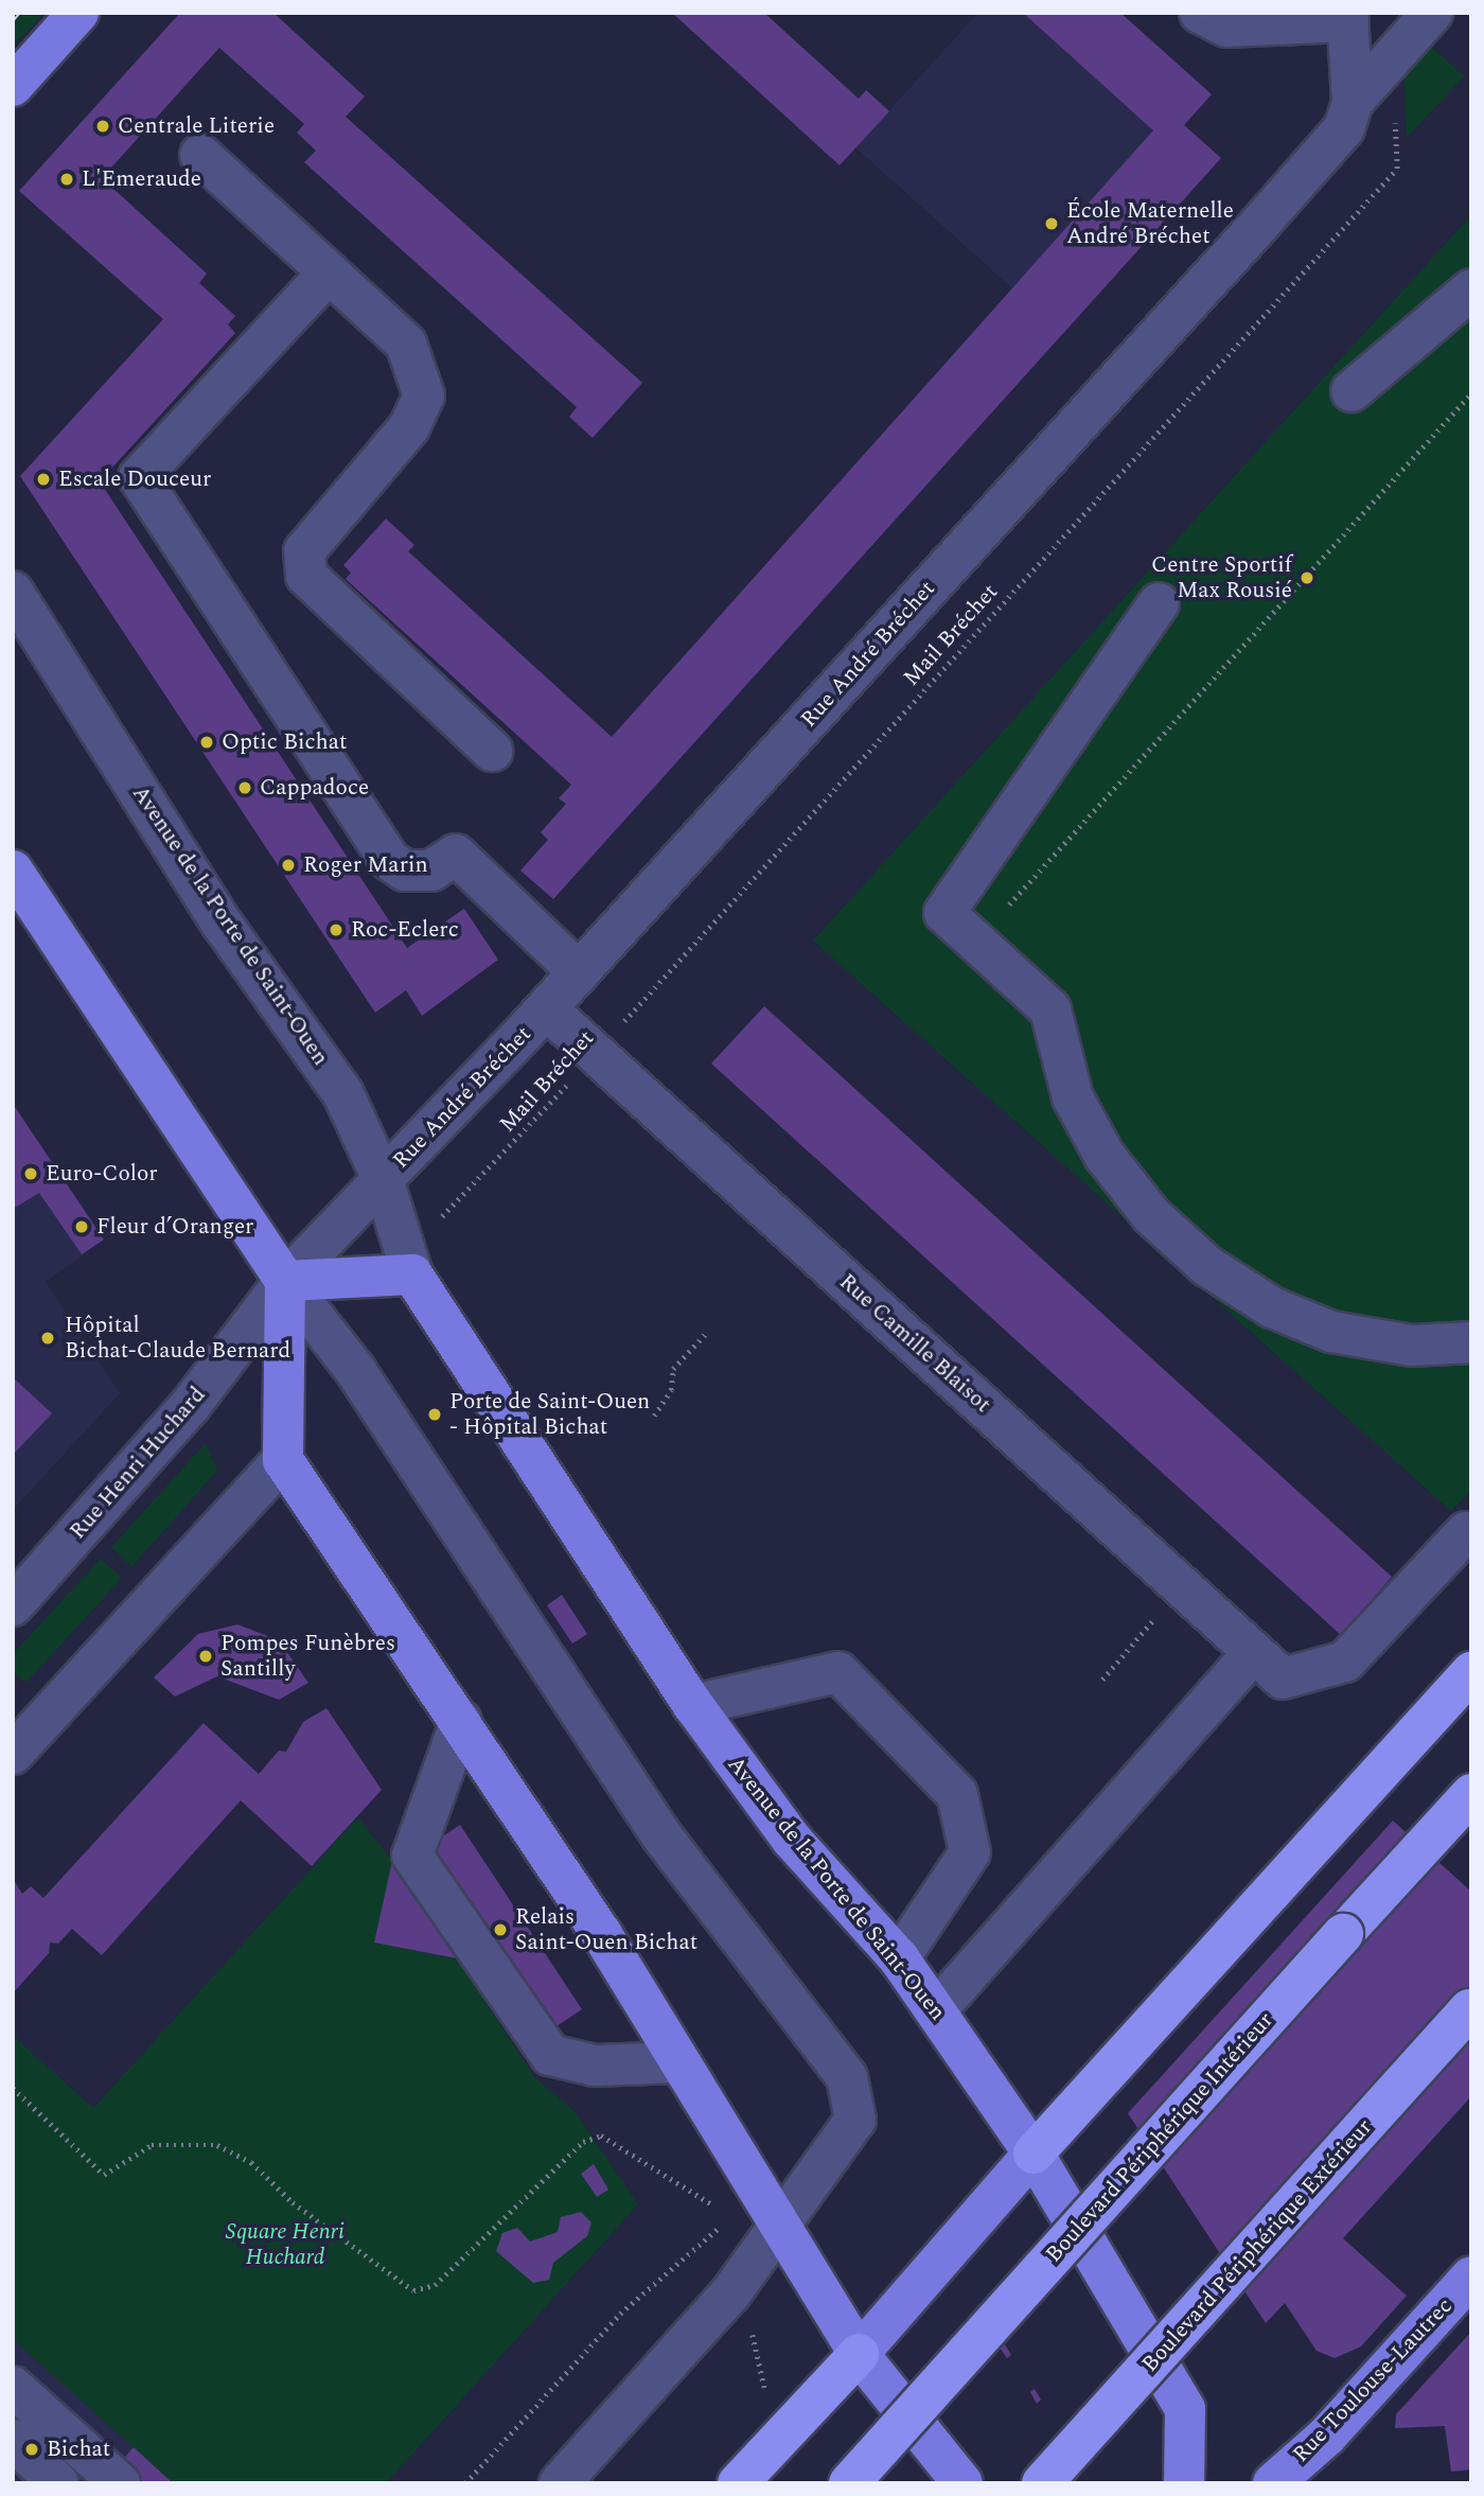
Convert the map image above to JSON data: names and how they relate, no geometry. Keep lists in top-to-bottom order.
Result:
{
  "streets": {
    "highway": ["Boulevard Périphérique Intérieur", "Boulevard Périphérique Extérieur"],
    "main road": ["Avenue de la Porte de Saint-Ouen", "Rue Toulouse-Lautrec"],
    "street": ["Rue André Bréchet", "Rue Camille Blaisot", "Rue Henri Huchard"],
    "path": ["Mail Bréchet"]
  },
  "crossings": [
    ["Mail Bréchet", "Rue André Bréchet"],
    ["Mail Bréchet", "Rue Camille Blaisot"],
    ["Rue André Bréchet", "Avenue de la Porte de Saint-Ouen"],
    ["Rue André Bréchet", "Rue Camille Blaisot"],
    ["Rue André Bréchet", "Rue Henri Huchard"]
  ],
  "parks": ["Square Henri Huchard"],
  "places": [
    "Centrale Literie",
    "L'Emeraude",
    "École Maternelle André Bréchet",
    "Escale Douceur",
    "Centre Sportif Max Rousié",
    "Optic Bichat",
    "Cappadoce",
    "Roger Marin",
    "Roc-Eclerc",
    "Euro-Color",
    "Fleur d’Oranger",
    "Hôpital Bichat-Claude Bernard",
    "Porte de Saint-Ouen - Hôpital Bichat",
    "Pompes Funèbres Santilly",
    "Relais Saint-Ouen Bichat",
    "Bichat"
  ]
}
